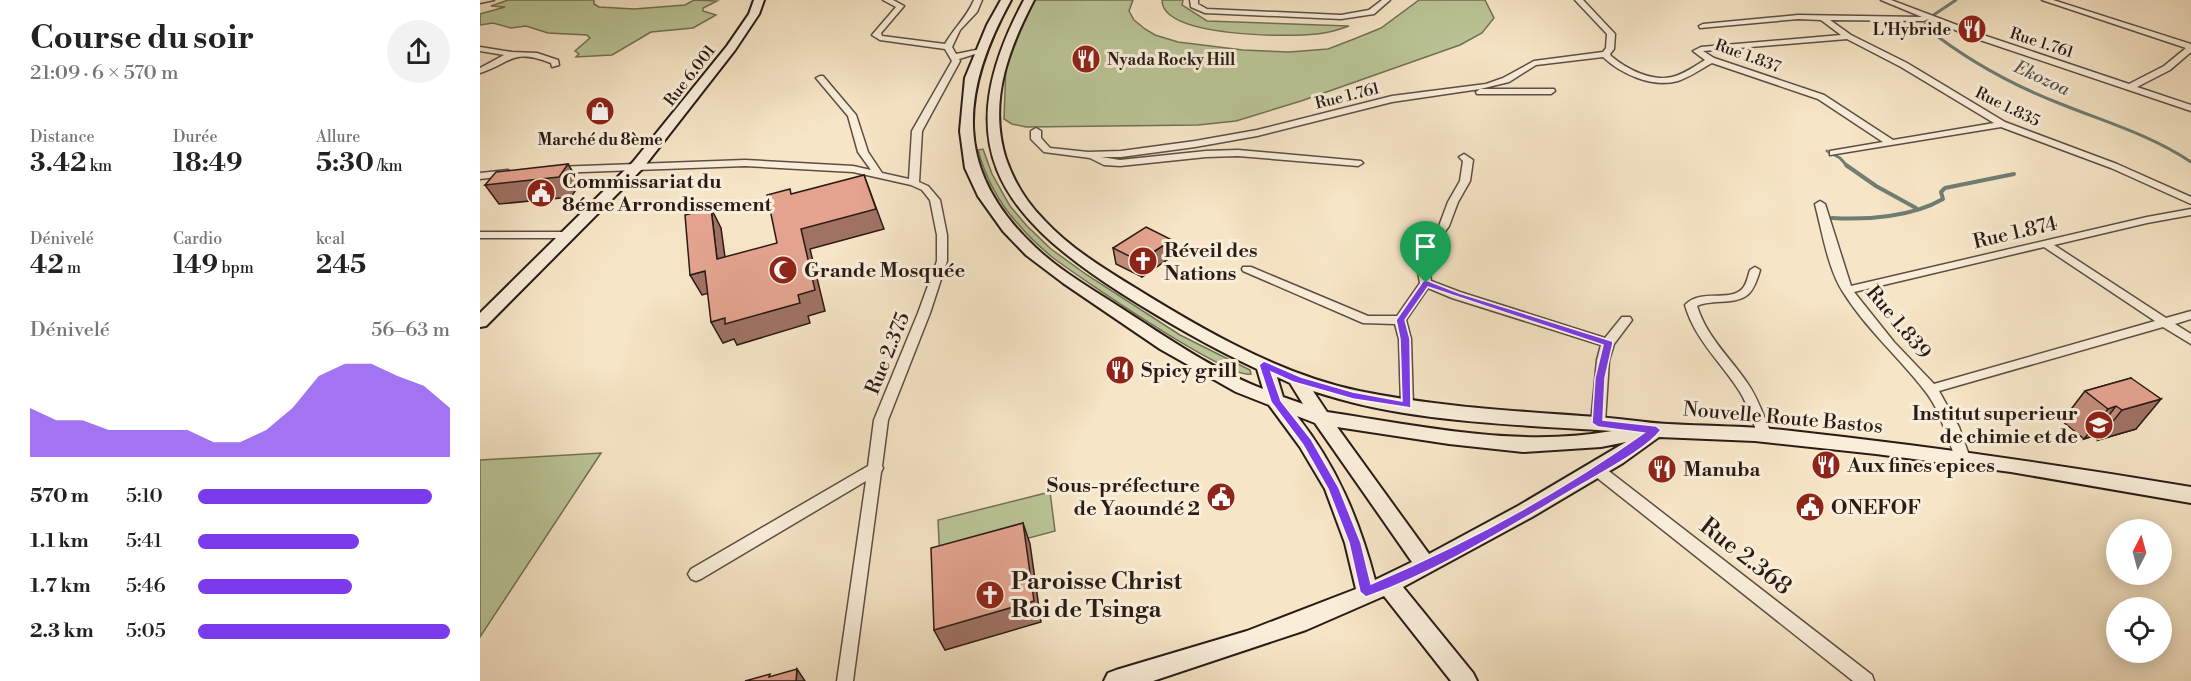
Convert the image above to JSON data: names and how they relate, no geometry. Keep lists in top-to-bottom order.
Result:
{
  "streets": {
    "main road": ["Rue 6.001", "Nouvelle Route Bastos"],
    "street": [
      "Rue 1.761",
      "Rue 1.837",
      "Rue 1.835",
      "Rue 1.874",
      "Rue 1.839",
      "Rue 2.375",
      "Rue 2.368"
    ]
  },
  "crossings": [
    ["Rue 1.837", "Rue 1.835"],
    ["Rue 6.001", "Rue 2.375"],
    ["Rue 1.874", "Rue 1.839"],
    ["Rue 1.839", "Nouvelle Route Bastos"]
  ],
  "water": ["Ekozoa"],
  "places": {
    "restaurant": [
      "L'Hybride",
      "Nyada Rocky Hill",
      "Spicy grill",
      "Aux fines epices",
      "Manuba"
    ],
    "shop": ["Marché du 8ème"],
    "public building": ["Commissariat du 8éme Arrondissement", "Sous-préfecture de Yaoundé 2", "ONEFOF"],
    "church": ["Réveil des Nations", "Paroisse Christ Roi de Tsinga"],
    "mosque": ["Grande Mosquée"],
    "school or university": ["Institut superieur de chimie et de"]
  },
  "north": "top",
  "page": {
    "heading": ["Course du soir", "21:09 · 6 × 570 m"],
    "stats": [
      ["Distance", "3.42 km"],
      ["Durée", "18:49"],
      ["Allure", "5:30 /km"],
      ["Dénivelé", "42 m"],
      ["Cardio", "149 bpm"],
      ["kcal", "245"]
    ],
    "chart": ["Dénivelé", "56–63 m"],
    "list": [
      {
        "name": "570 m",
        "note": "5:10"
      },
      {
        "name": "1.1 km",
        "note": "5:41"
      },
      {
        "name": "1.7 km",
        "note": "5:46"
      },
      {
        "name": "2.3 km",
        "note": "5:05"
      }
    ]
  }
}
